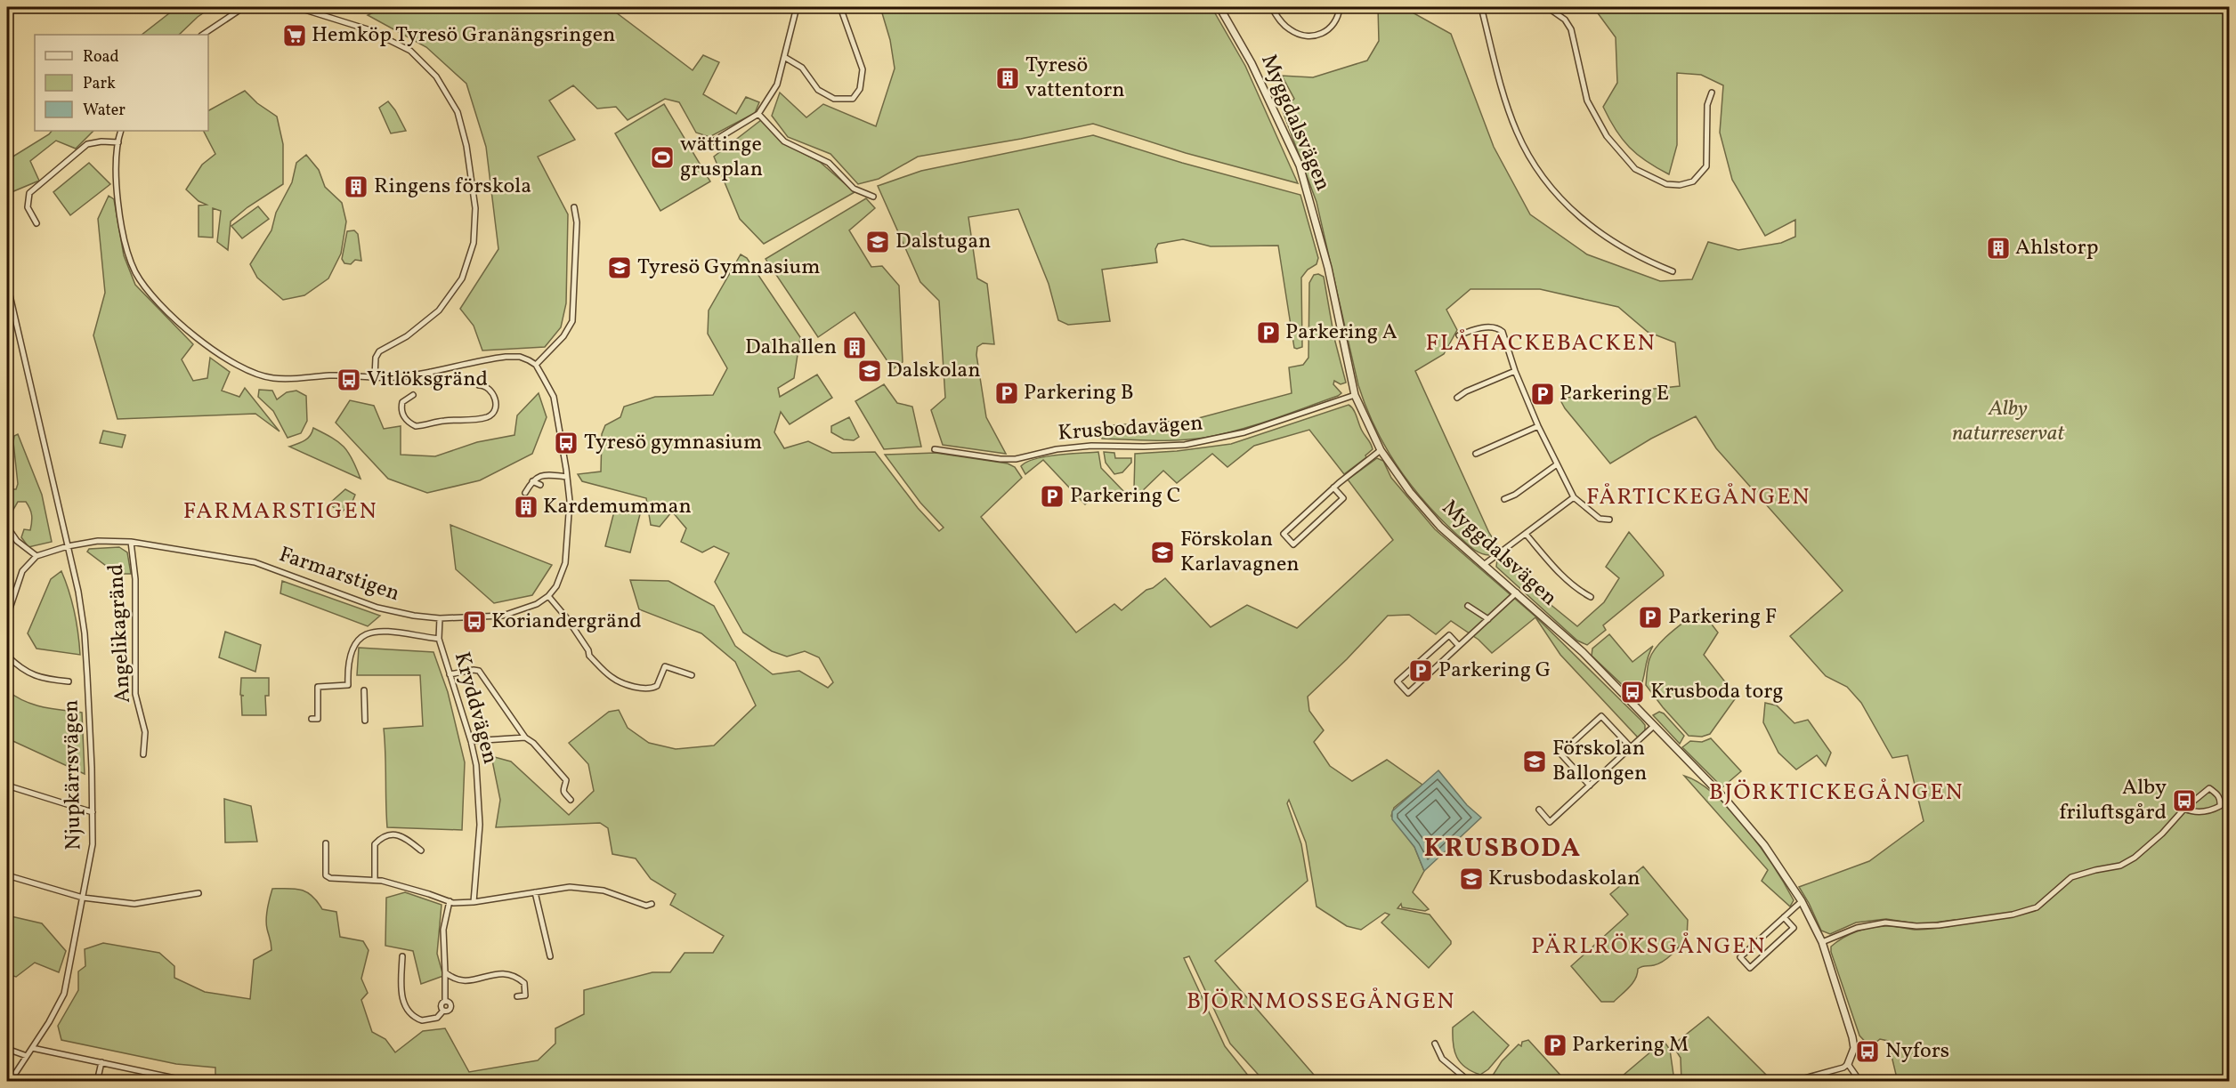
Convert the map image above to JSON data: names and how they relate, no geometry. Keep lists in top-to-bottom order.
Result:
{
  "streets": {
    "street": [
      "Myggdalsvägen",
      "Krusbodavägen",
      "Farmarstigen",
      "Angelikagränd",
      "Kryddvägen",
      "Njupkärrsvägen"
    ]
  },
  "crossings": [
    ["Myggdalsvägen", "Krusbodavägen"],
    ["Farmarstigen", "Angelikagränd"],
    ["Farmarstigen", "Kryddvägen"],
    ["Farmarstigen", "Njupkärrsvägen"]
  ],
  "districts": [
    "FLÅHACKEBACKEN",
    "FÅRTICKEGÅNGEN",
    "FARMARSTIGEN",
    "BJÖRKTICKEGÅNGEN",
    "KRUSBODA",
    "PÄRLRÖKSGÅNGEN",
    "BJÖRNMOSSEGÅNGEN"
  ],
  "parks": ["Alby naturreservat"],
  "places": {
    "supermarket": ["Hemköp Tyresö Granängsringen"],
    "building": [
      "Tyresö vattentorn",
      "Ringens förskola",
      "Ahlstorp",
      "Dalhallen",
      "Kardemumman"
    ],
    "sports": ["wättinge grusplan"],
    "school or university": [
      "Dalstugan",
      "Tyresö Gymnasium",
      "Dalskolan",
      "Förskolan Karlavagnen",
      "Förskolan Ballongen",
      "Krusbodaskolan"
    ],
    "parking": [
      "Parkering A",
      "Parkering B",
      "Parkering E",
      "Parkering C",
      "Parkering F",
      "Parkering G",
      "Parkering M"
    ],
    "bus stop": [
      "Vitlöksgränd",
      "Tyresö gymnasium",
      "Koriandergränd",
      "Krusboda torg",
      "Alby friluftsgård",
      "Nyfors"
    ]
  },
  "legend": ["Road", "Park", "Water"]
}
